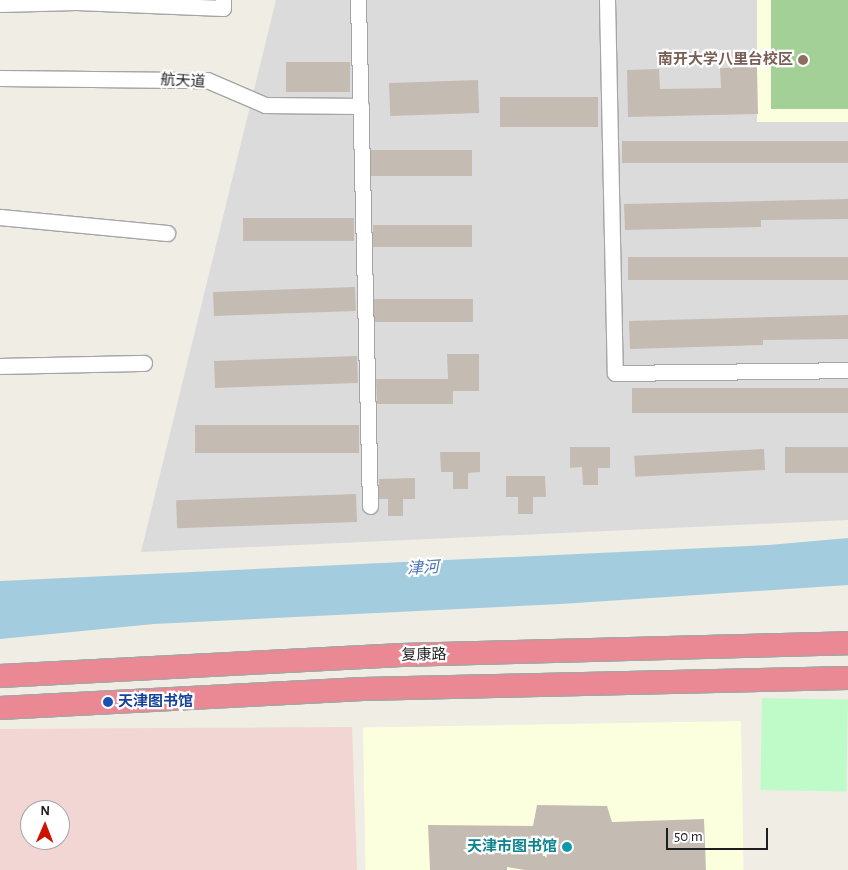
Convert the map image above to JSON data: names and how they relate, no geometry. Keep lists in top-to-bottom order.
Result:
{
  "streets": {
    "highway": ["复康路"],
    "street": ["航天道"]
  },
  "water": ["津河"],
  "places": ["南开大学八里台校区", "天津图书馆", "天津市图书馆"],
  "scale_bar": "50 m",
  "north": "top"
}
